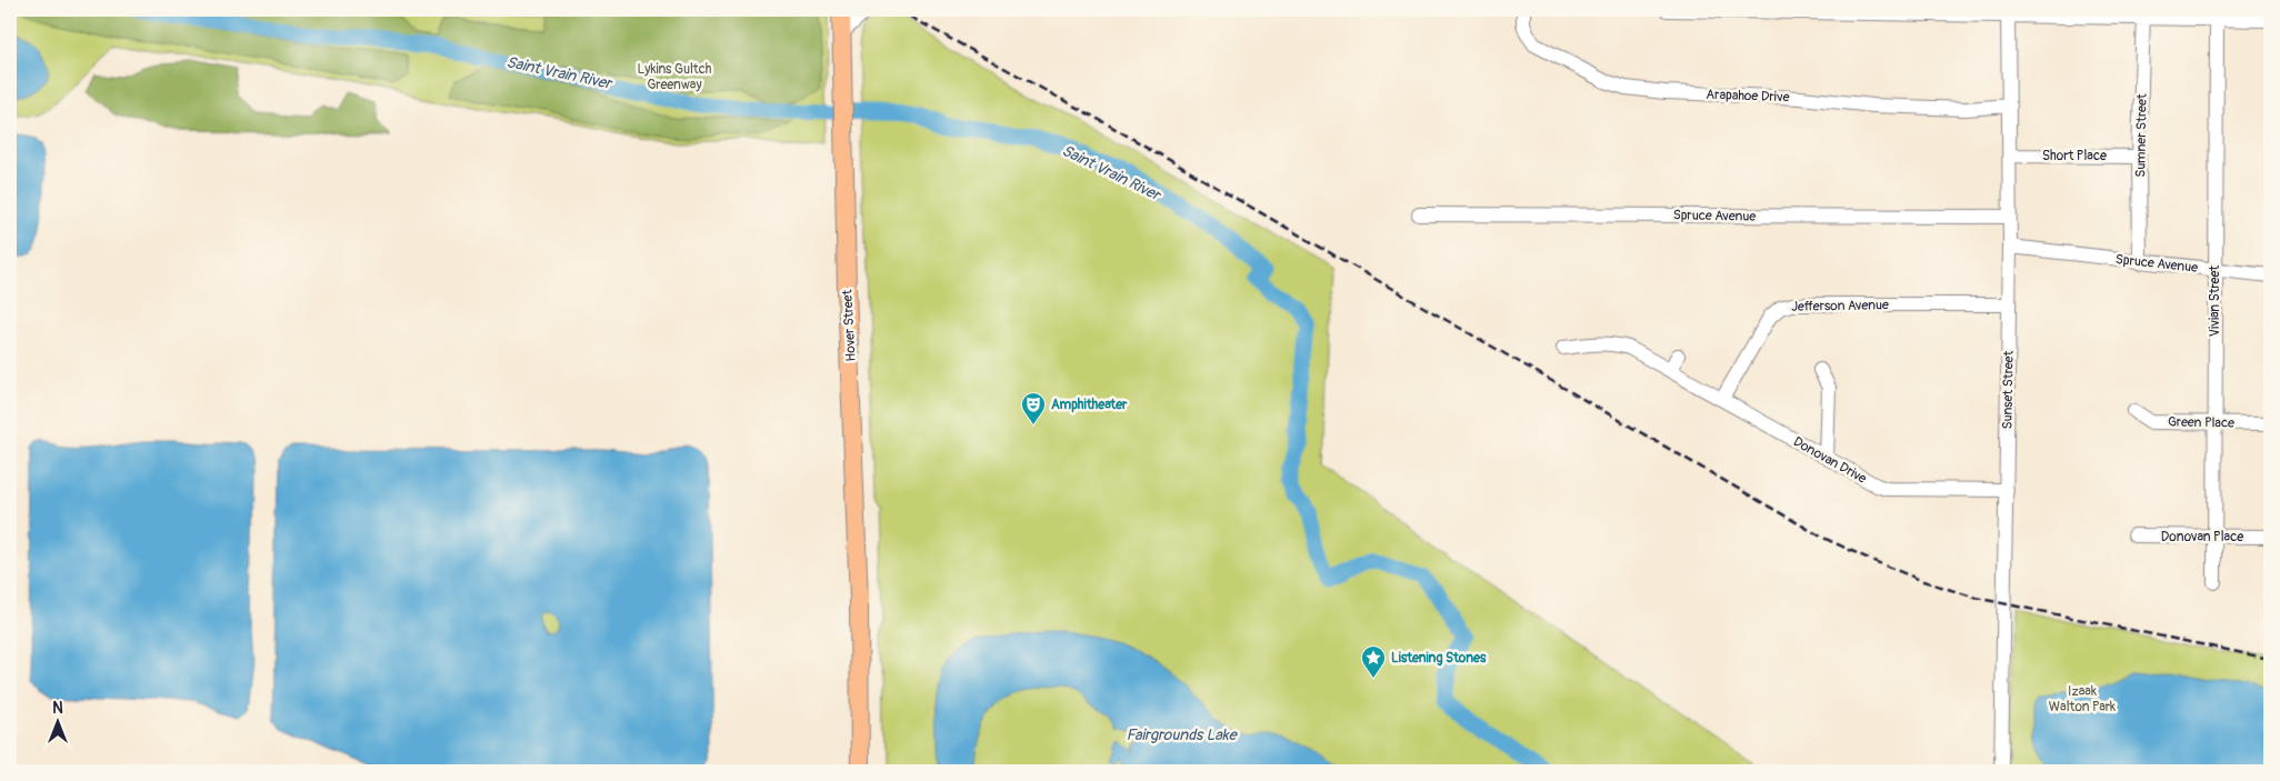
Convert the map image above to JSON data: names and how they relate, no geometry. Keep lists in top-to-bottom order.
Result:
{
  "streets": {
    "main road": ["Hover Street"],
    "street": [
      "Arapahoe Drive",
      "Sumner Street",
      "Short Place",
      "Spruce Avenue",
      "Vivian Street",
      "Jefferson Avenue",
      "Sunset Street",
      "Green Place",
      "Donovan Drive",
      "Donovan Place"
    ]
  },
  "crossings": [
    ["Arapahoe Drive", "Sunset Street"],
    ["Sumner Street", "Short Place"],
    ["Sumner Street", "Spruce Avenue"],
    ["Short Place", "Sunset Street"],
    ["Spruce Avenue", "Vivian Street"],
    ["Spruce Avenue", "Sunset Street"],
    ["Vivian Street", "Green Place"],
    ["Vivian Street", "Donovan Place"],
    ["Jefferson Avenue", "Sunset Street"],
    ["Jefferson Avenue", "Donovan Drive"],
    ["Sunset Street", "Donovan Drive"]
  ],
  "water": ["Saint Vrain River", "Fairgrounds Lake"],
  "parks": ["Lykins Gultch Greenway", "Izaak Walton Park"],
  "places": {
    "theatre": ["Amphitheater"],
    "place": ["Listening Stones"]
  },
  "north": "top"
}
